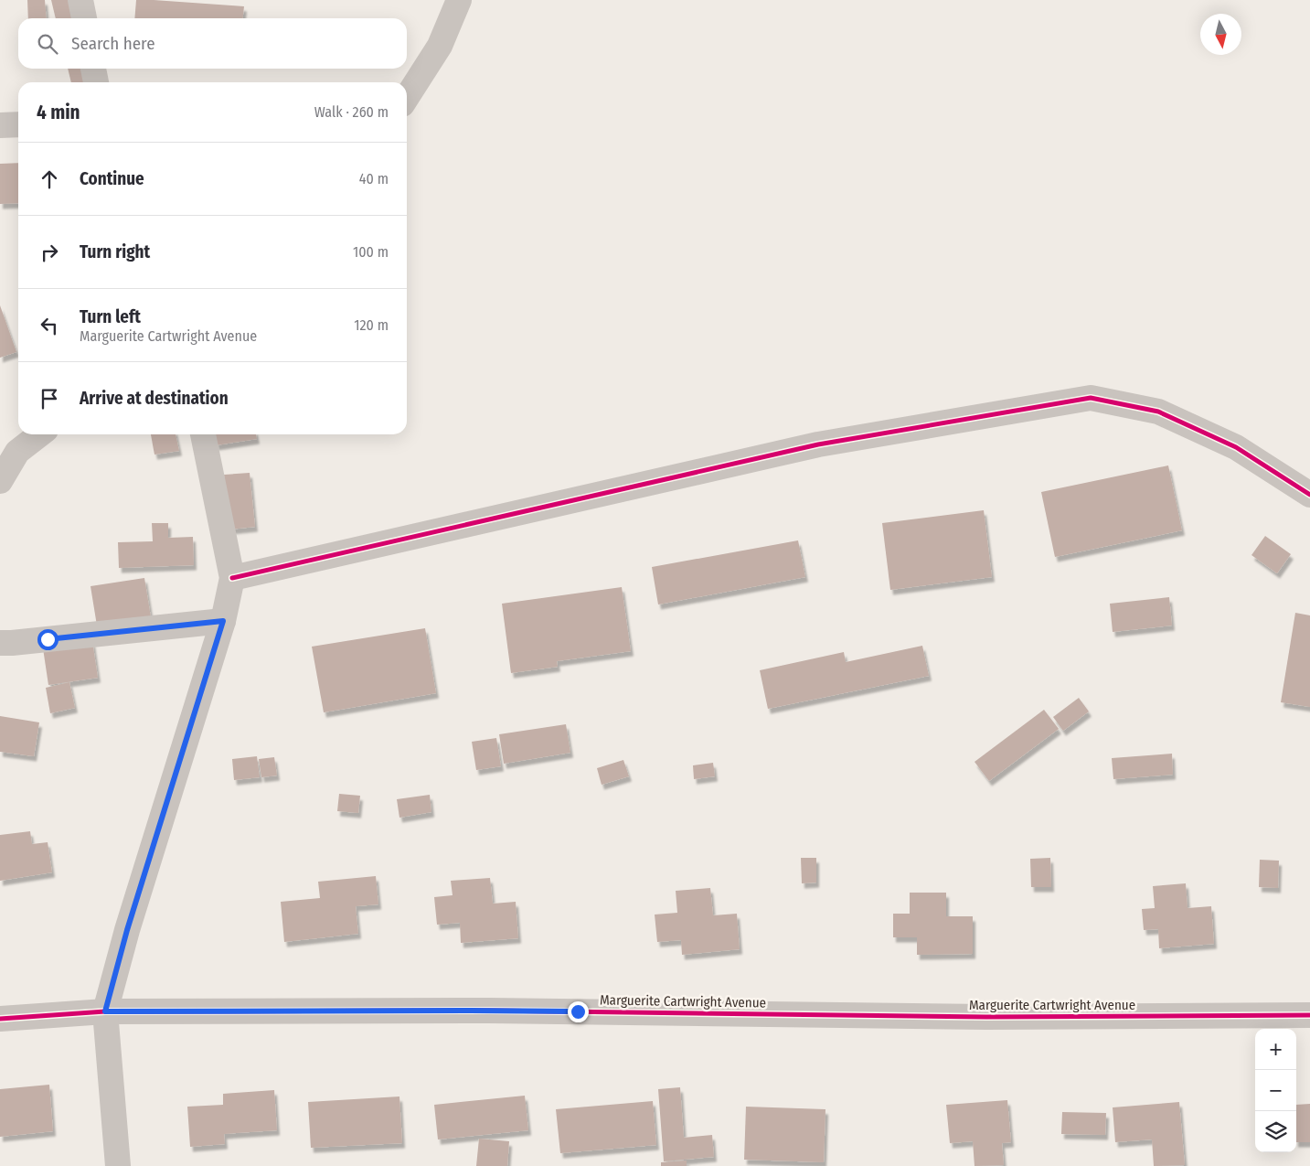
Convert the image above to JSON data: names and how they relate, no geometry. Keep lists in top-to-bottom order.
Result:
{
  "streets": {
    "street": ["Marguerite Cartwright Avenue"]
  },
  "north": "bottom",
  "page": {
    "search": "Search here",
    "heading": ["4 min", "Walk · 260 m"],
    "list": [
      ["Continue", "40 m"],
      ["Turn right", "100 m"],
      ["Turn left", "Marguerite Cartwright Avenue", "120 m"],
      "Arrive at destination"
    ],
    "map_buttons": ["+", "−"]
  }
}
